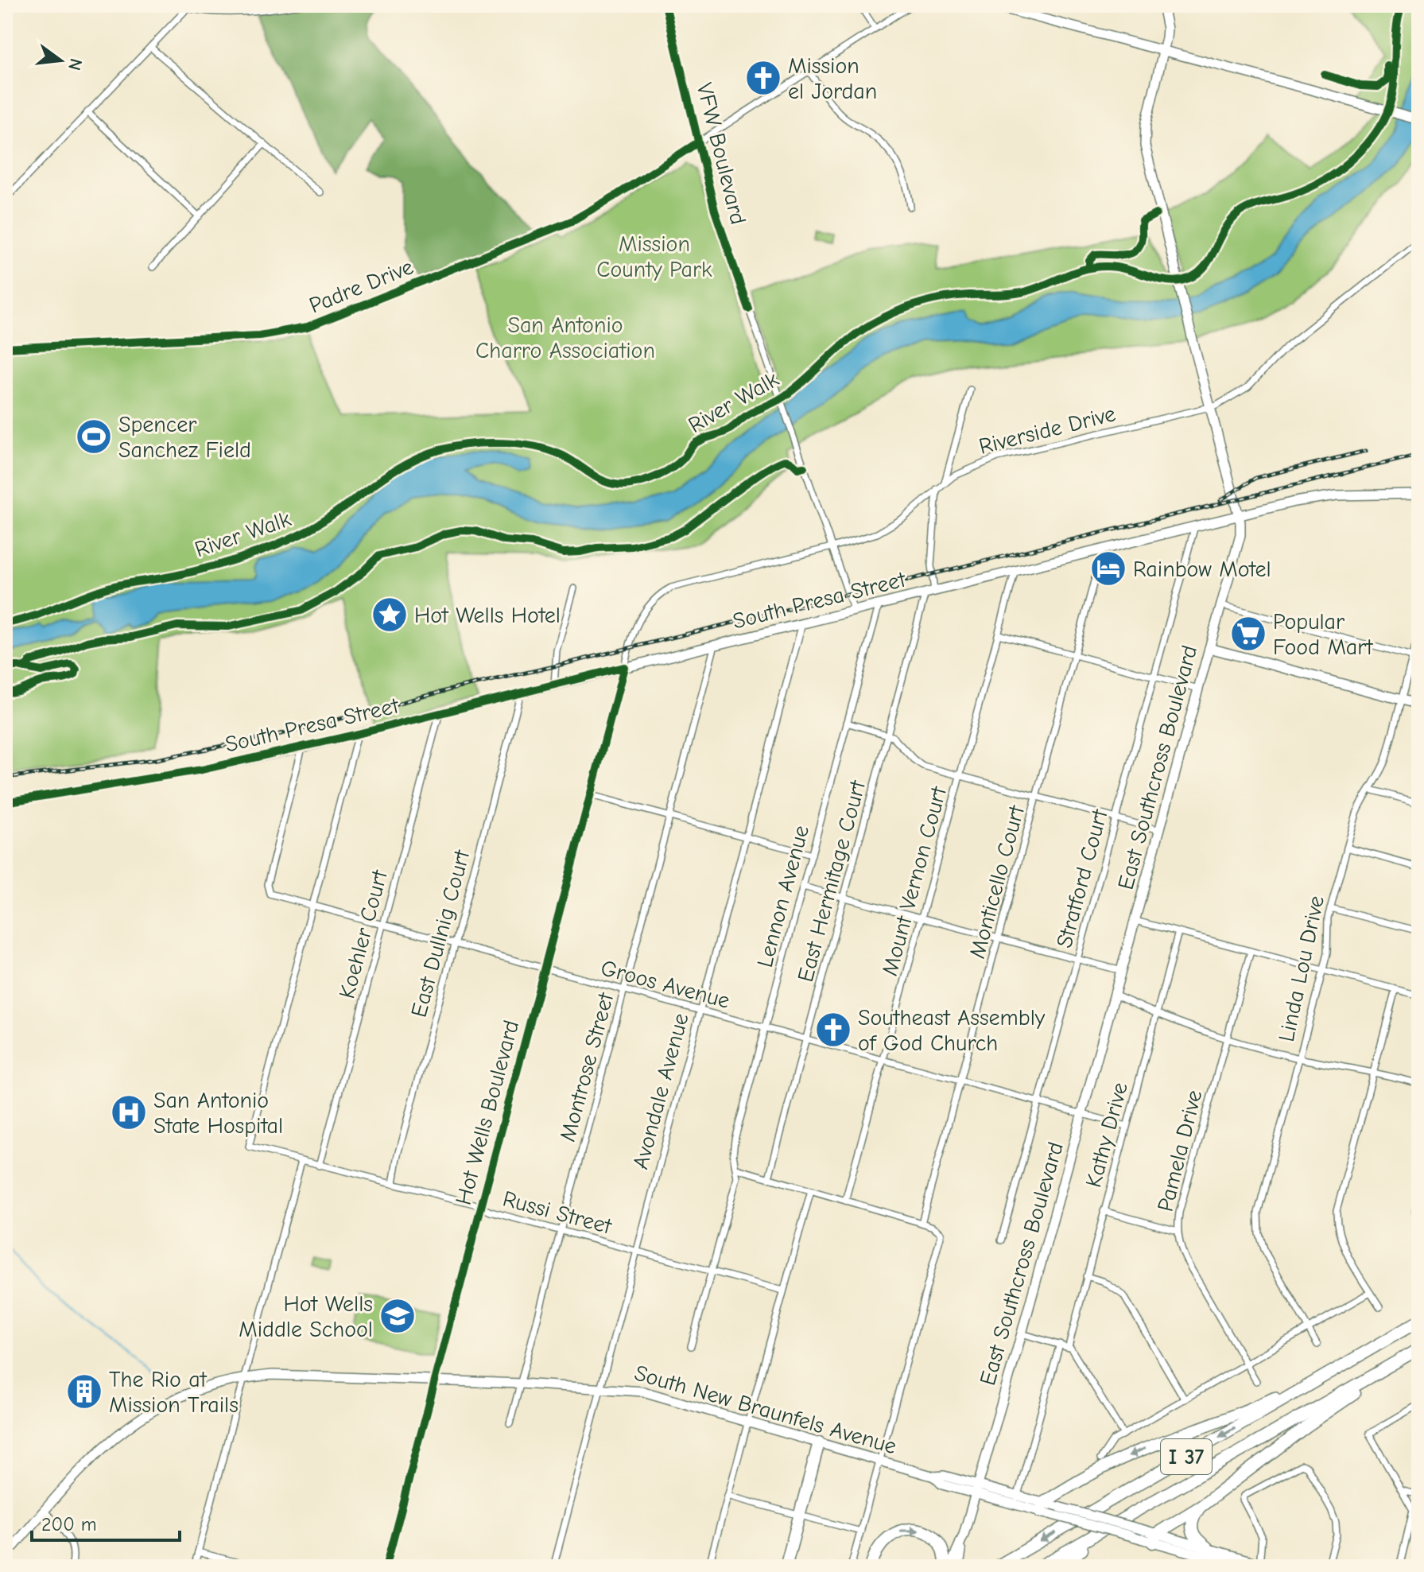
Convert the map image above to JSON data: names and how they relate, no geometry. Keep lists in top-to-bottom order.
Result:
{
  "streets": {
    "highway": ["I 37"],
    "main road": [
      "South Presa Street",
      "East Southcross Boulevard",
      "Hot Wells Boulevard",
      "South New Braunfels Avenue"
    ],
    "street": [
      "VFW Boulevard",
      "Padre Drive",
      "Riverside Drive",
      "Stratford Court",
      "East Hermitage Court",
      "Mount Vernon Court",
      "Monticello Court",
      "Lennon Avenue",
      "East Dullnig Court",
      "Koehler Court",
      "Linda Lou Drive",
      "Groos Avenue",
      "Montrose Street",
      "Avondale Avenue",
      "Kathy Drive",
      "Pamela Drive",
      "Russi Street"
    ],
    "cycle path": ["River Walk"]
  },
  "crossings": [
    ["VFW Boulevard", "Padre Drive"],
    ["VFW Boulevard", "Riverside Drive"],
    ["VFW Boulevard", "South Presa Street"],
    ["Riverside Drive", "South Presa Street"],
    ["Riverside Drive", "East Southcross Boulevard"],
    ["Riverside Drive", "East Hermitage Court"],
    ["Riverside Drive", "Hot Wells Boulevard"],
    ["South Presa Street", "East Southcross Boulevard"],
    ["South Presa Street", "Stratford Court"],
    ["South Presa Street", "East Hermitage Court"],
    ["South Presa Street", "Mount Vernon Court"],
    ["South Presa Street", "Monticello Court"],
    ["South Presa Street", "Lennon Avenue"],
    ["South Presa Street", "East Dullnig Court"],
    ["South Presa Street", "Koehler Court"],
    ["South Presa Street", "Groos Avenue"],
    ["South Presa Street", "Montrose Street"],
    ["South Presa Street", "Avondale Avenue"],
    ["South Presa Street", "Hot Wells Boulevard"],
    ["East Southcross Boulevard", "Groos Avenue"],
    ["East Southcross Boulevard", "South New Braunfels Avenue"],
    ["Stratford Court", "Groos Avenue"],
    ["East Hermitage Court", "Groos Avenue"],
    ["Mount Vernon Court", "Groos Avenue"],
    ["Monticello Court", "Groos Avenue"],
    ["Lennon Avenue", "Groos Avenue"],
    ["Lennon Avenue", "Russi Street"],
    ["East Dullnig Court", "Groos Avenue"],
    ["East Dullnig Court", "Russi Street"],
    ["Koehler Court", "Groos Avenue"],
    ["Koehler Court", "Russi Street"],
    ["Groos Avenue", "Montrose Street"],
    ["Groos Avenue", "Avondale Avenue"],
    ["Groos Avenue", "Hot Wells Boulevard"],
    ["Groos Avenue", "Kathy Drive"],
    ["Groos Avenue", "Russi Street"],
    ["Montrose Street", "Russi Street"],
    ["Montrose Street", "South New Braunfels Avenue"],
    ["Avondale Avenue", "Russi Street"],
    ["Avondale Avenue", "South New Braunfels Avenue"],
    ["Hot Wells Boulevard", "Russi Street"],
    ["Hot Wells Boulevard", "South New Braunfels Avenue"]
  ],
  "parks": ["Mission County Park", "San Antonio Charro Association"],
  "places": {
    "church": ["Mission el Jordan", "Southeast Assembly of God Church"],
    "sports": ["Spencer Sanchez Field"],
    "hotel": ["Rainbow Motel"],
    "place": ["Hot Wells Hotel"],
    "supermarket": ["Popular Food Mart"],
    "hospital": ["San Antonio State Hospital"],
    "school or university": ["Hot Wells Middle School"],
    "building": ["The Rio at Mission Trails"]
  },
  "scale_bar": "200 m",
  "north": "right"
}
